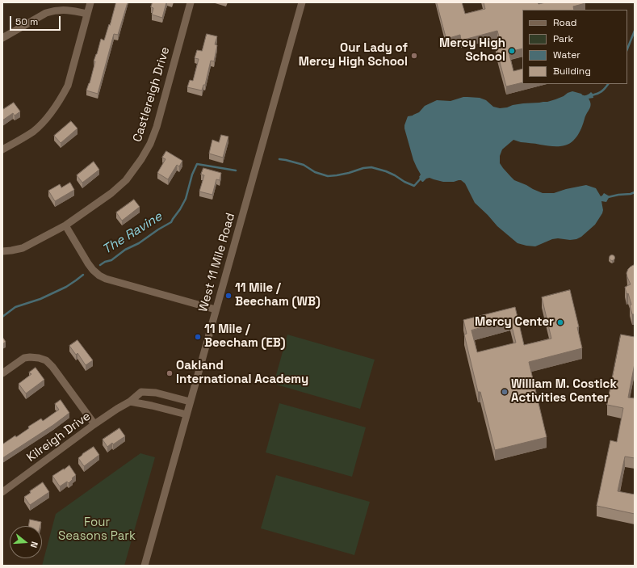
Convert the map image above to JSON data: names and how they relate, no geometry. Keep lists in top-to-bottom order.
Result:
{
  "streets": {
    "street": ["Castlereigh Drive", "West 11 Mile Road", "Kilreigh Drive"]
  },
  "crossings": [
    ["West 11 Mile Road", "Kilreigh Drive"]
  ],
  "water": ["The Ravine"],
  "parks": ["Four Seasons Park"],
  "places": [
    "Mercy High School",
    "Our Lady of Mercy High School",
    "11 Mile / Beecham (WB)",
    "Mercy Center",
    "11 Mile / Beecham (EB)",
    "Oakland International Academy",
    "William M. Costick Activities Center"
  ],
  "legend": [
    "Road",
    "Park",
    "Water",
    "Building"
  ],
  "scale_bar": "50 m",
  "north": "right"
}
